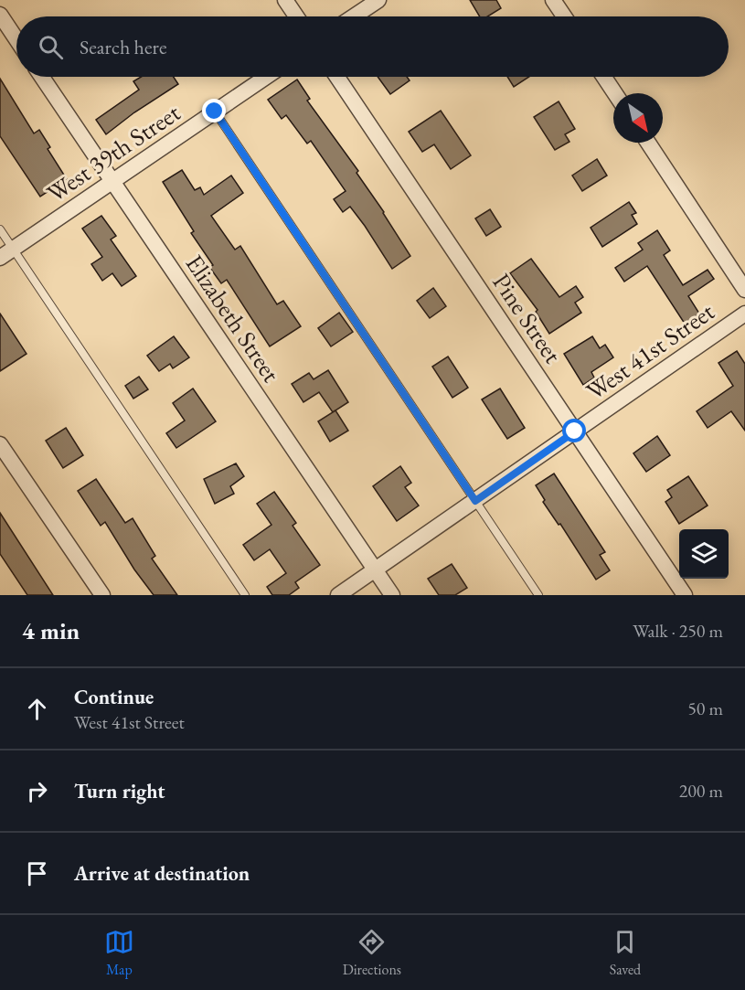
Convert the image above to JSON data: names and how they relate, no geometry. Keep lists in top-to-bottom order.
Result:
{
  "streets": {
    "street": [
      "West 39th Street",
      "Elizabeth Street",
      "Pine Street",
      "West 41st Street"
    ]
  },
  "crossings": [
    ["West 39th Street", "Elizabeth Street"],
    ["Elizabeth Street", "West 41st Street"],
    ["Pine Street", "West 41st Street"]
  ],
  "north": "bottom right",
  "page": {
    "search": "Search here",
    "heading": ["4 min", "Walk · 250 m"],
    "list": [
      ["Continue", "West 41st Street", "50 m"],
      ["Turn right", "200 m"],
      "Arrive at destination"
    ],
    "nav": ["Map", "Directions", "Saved"]
  }
}
